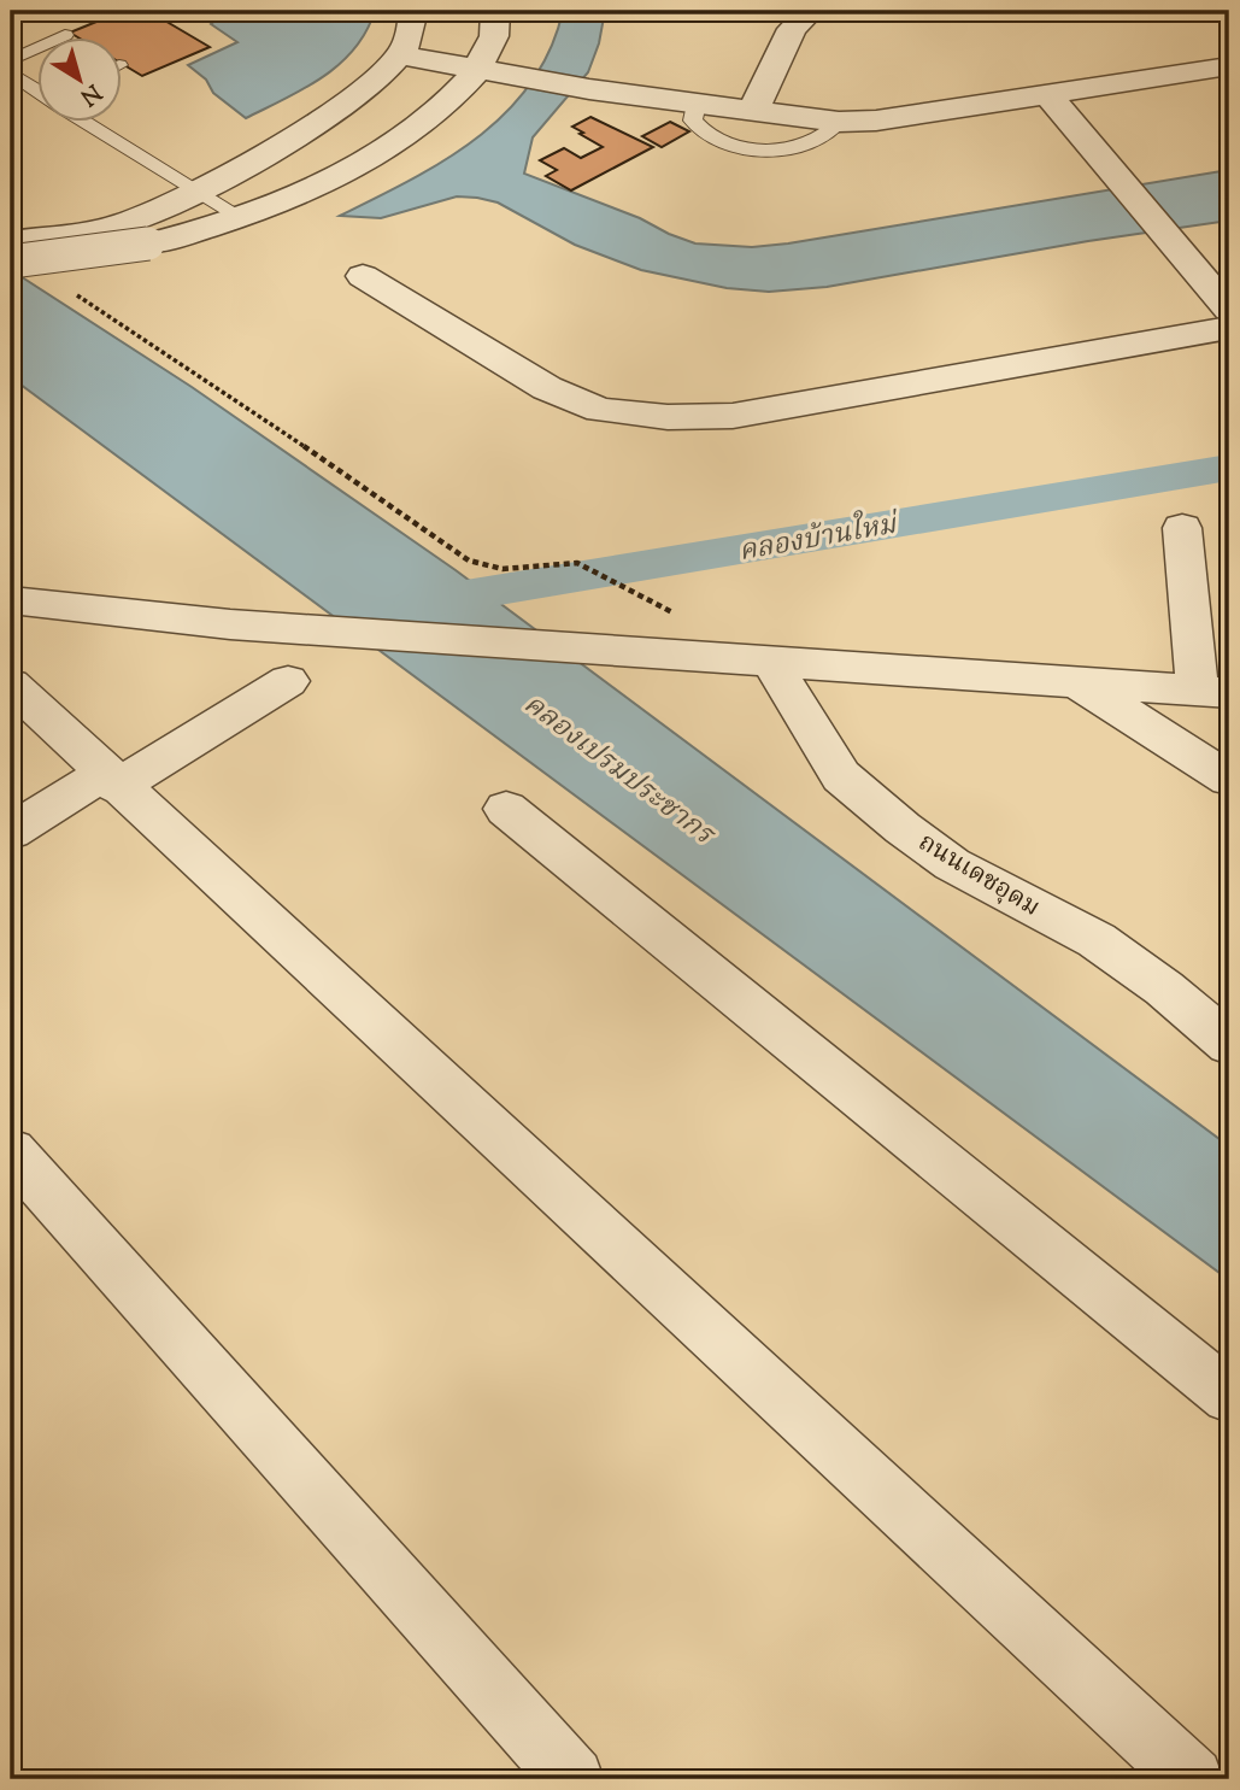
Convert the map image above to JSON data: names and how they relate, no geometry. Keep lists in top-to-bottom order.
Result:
{
  "streets": {
    "street": ["ถนนเดชอุดม"]
  },
  "water": ["คลองบ้านใหม่", "คลองเปรมประชากร"],
  "north": "bottom right"
}
